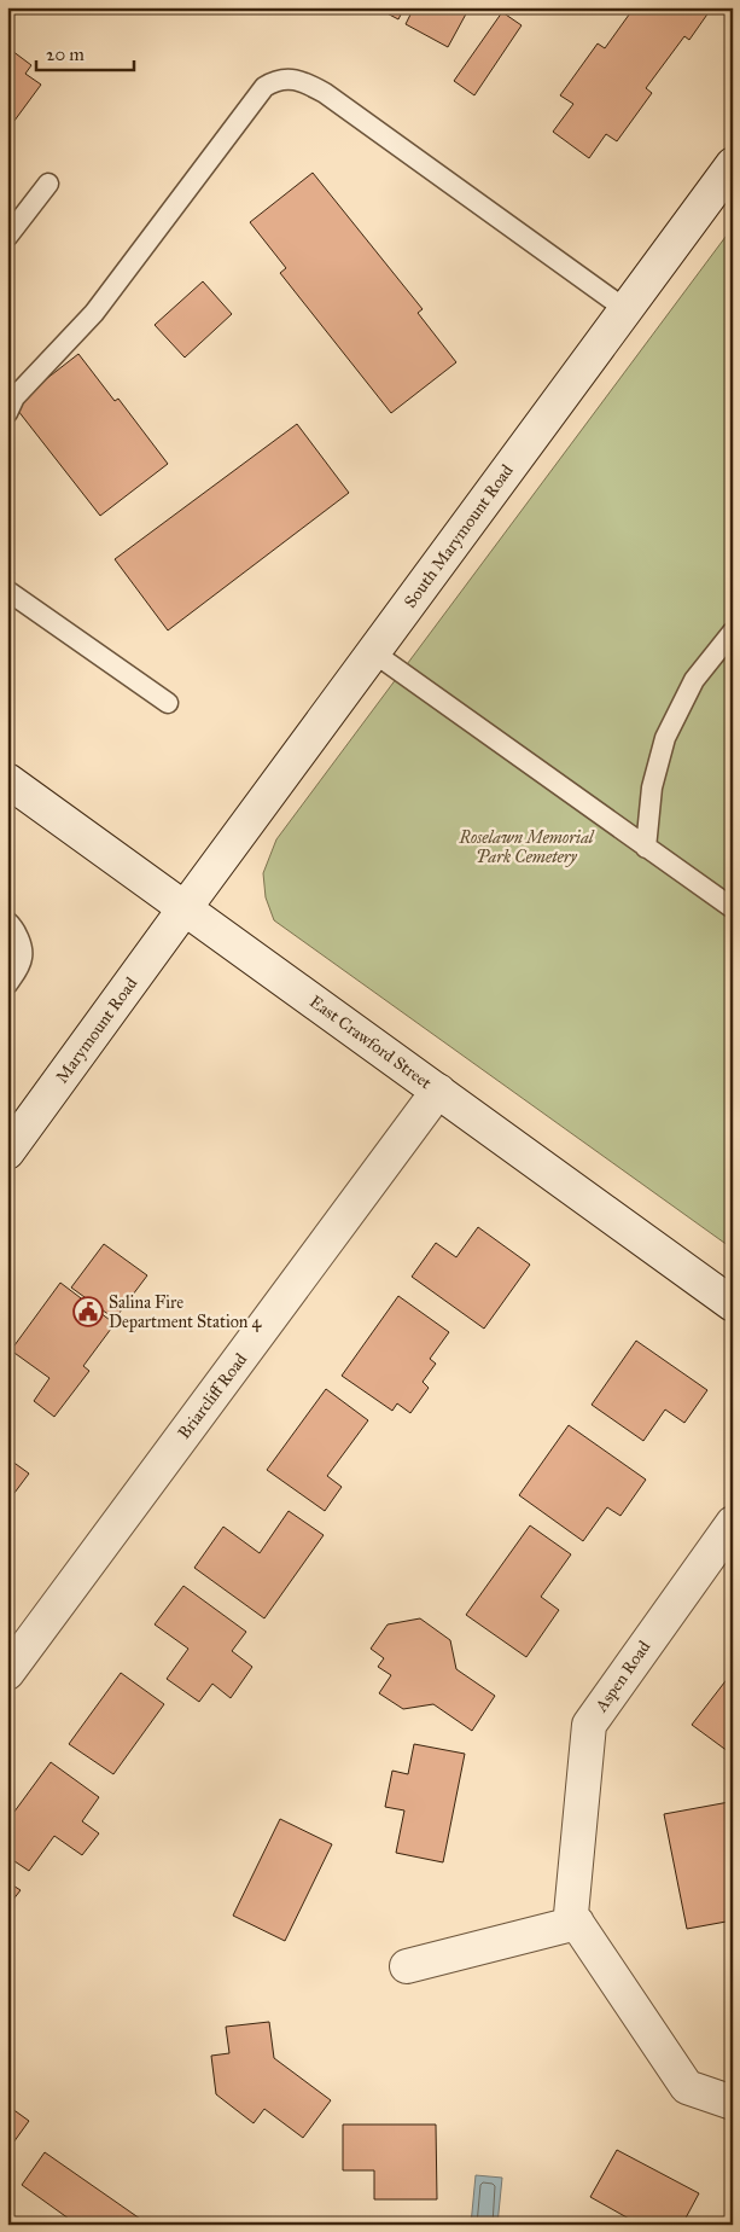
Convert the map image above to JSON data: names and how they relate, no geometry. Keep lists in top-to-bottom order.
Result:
{
  "streets": {
    "street": [
      "South Marymount Road",
      "Marymount Road",
      "East Crawford Street",
      "Briarcliff Road",
      "Aspen Road"
    ]
  },
  "crossings": [
    ["South Marymount Road", "Marymount Road"],
    ["South Marymount Road", "East Crawford Street"],
    ["Marymount Road", "East Crawford Street"],
    ["East Crawford Street", "Briarcliff Road"]
  ],
  "parks": ["Roselawn Memorial Park Cemetery"],
  "places": {
    "public building": ["Salina Fire Department Station 4"]
  },
  "scale_bar": "20 m"
}
